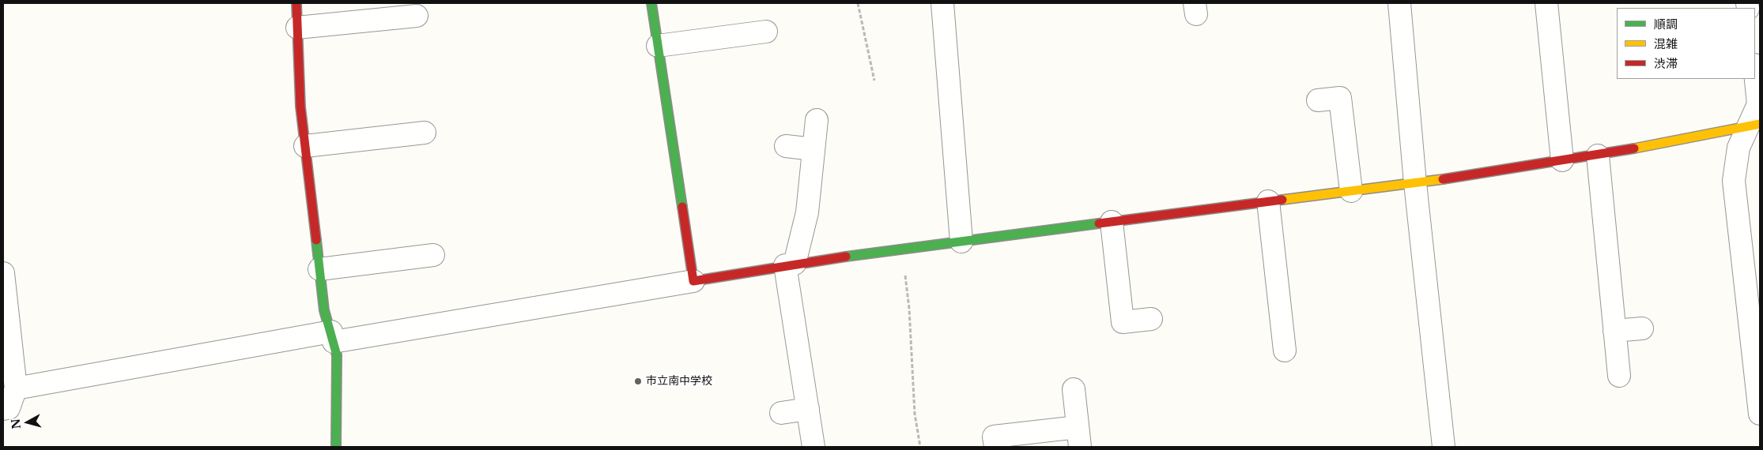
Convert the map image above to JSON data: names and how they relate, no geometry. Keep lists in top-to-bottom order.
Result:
{
  "places": ["市立南中学校"],
  "legend": ["順調", "混雑", "渋滞"],
  "north": "left"
}
